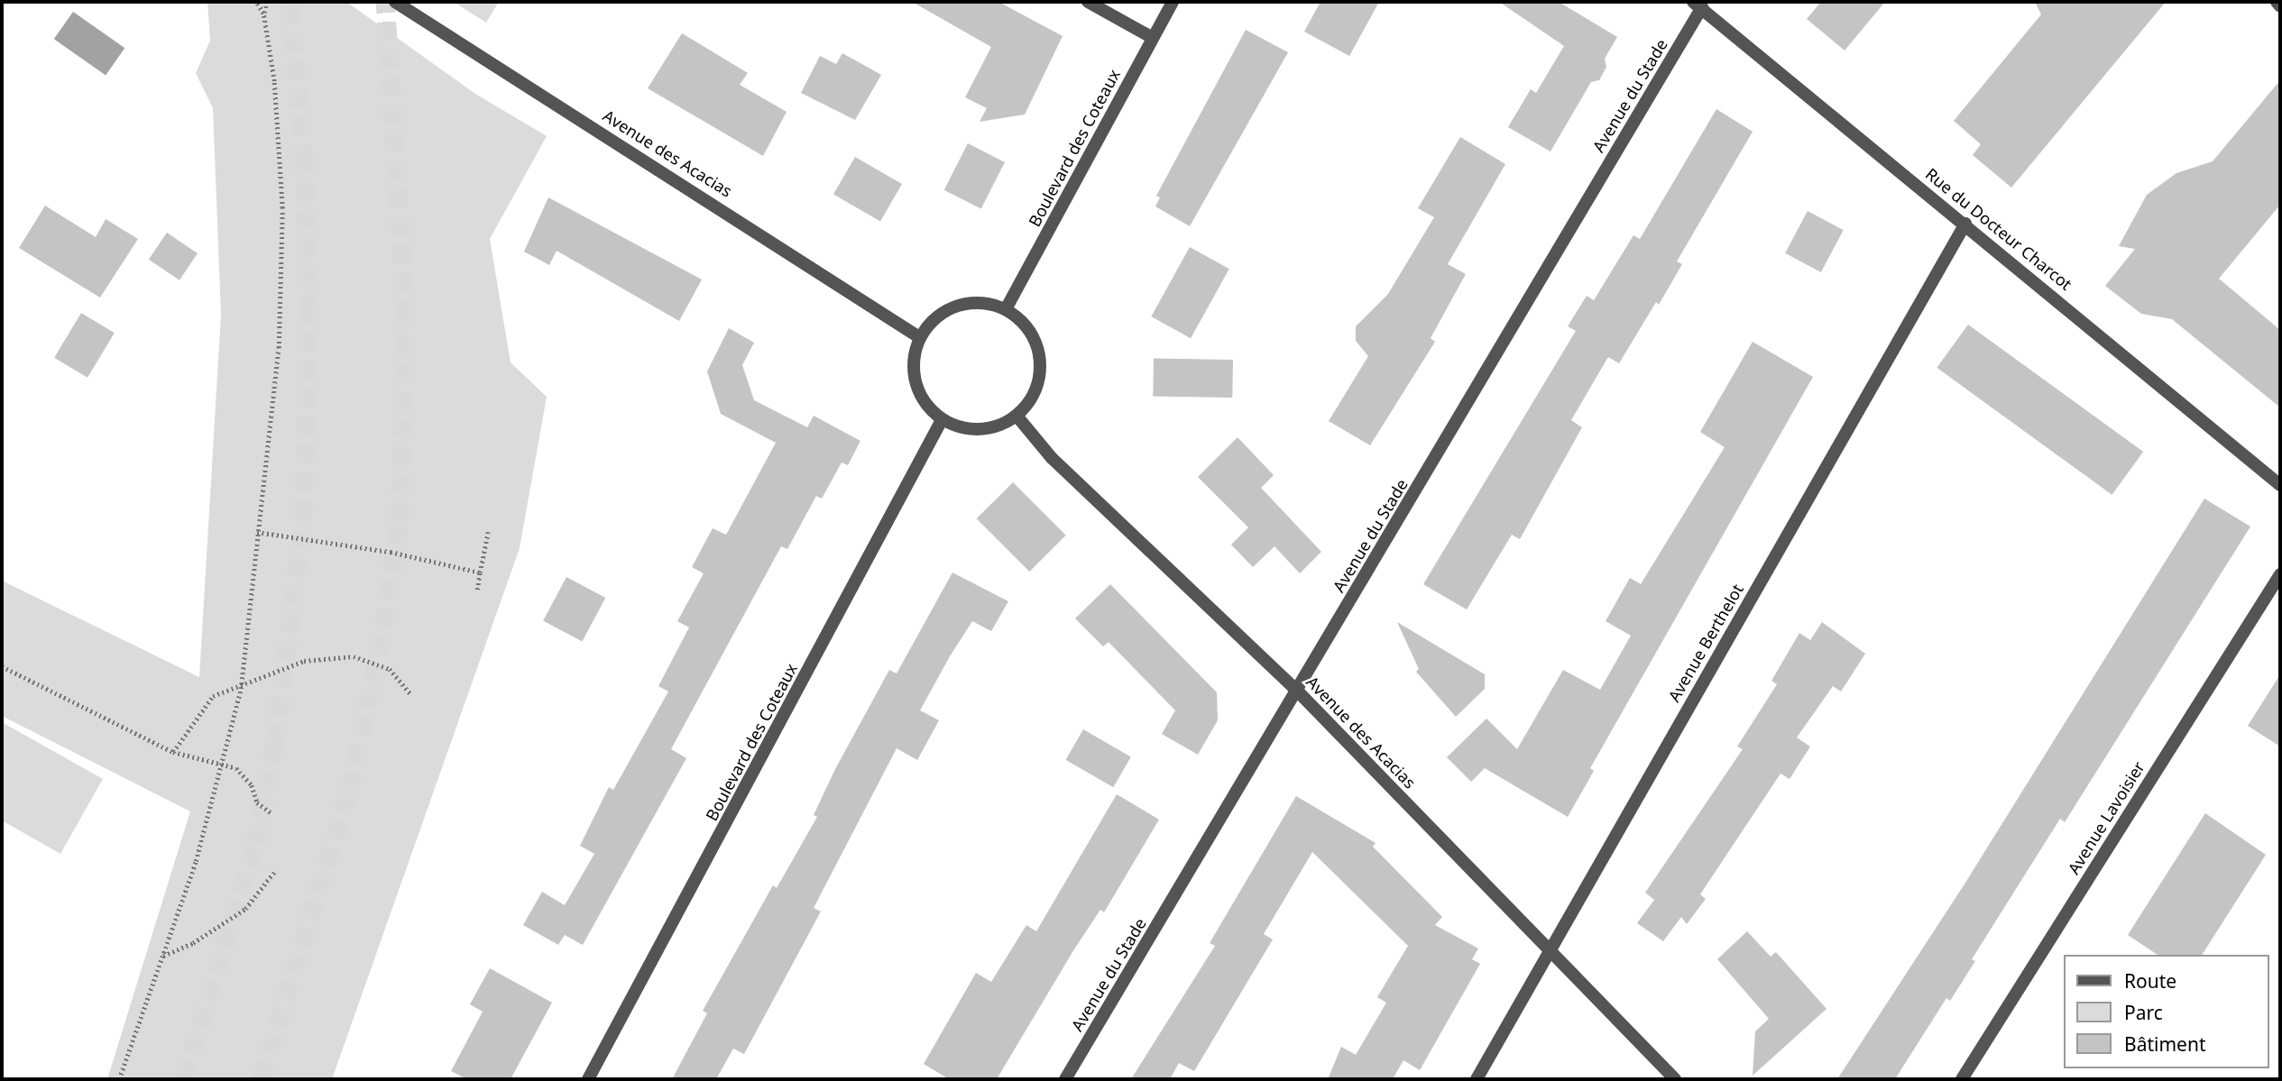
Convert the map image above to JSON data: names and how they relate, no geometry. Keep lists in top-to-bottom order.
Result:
{
  "streets": {
    "street": [
      "Avenue du Stade",
      "Boulevard des Coteaux",
      "Avenue des Acacias",
      "Rue du Docteur Charcot",
      "Avenue Berthelot",
      "Avenue Lavoisier"
    ]
  },
  "crossings": [
    ["Avenue du Stade", "Avenue des Acacias"],
    ["Avenue du Stade", "Rue du Docteur Charcot"],
    ["Boulevard des Coteaux", "Avenue des Acacias"],
    ["Avenue des Acacias", "Avenue Berthelot"],
    ["Rue du Docteur Charcot", "Avenue Berthelot"]
  ],
  "legend": ["Route", "Parc", "Bâtiment"]
}
